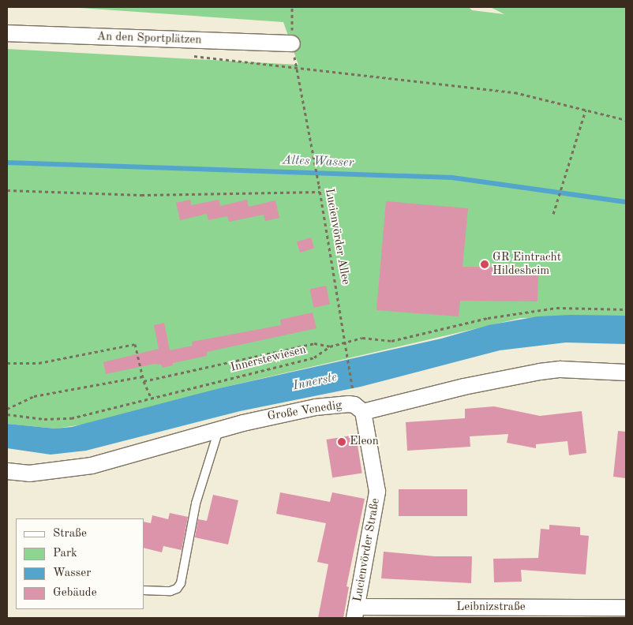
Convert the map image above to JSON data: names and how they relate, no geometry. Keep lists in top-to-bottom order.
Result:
{
  "streets": {
    "street": [
      "An den Sportplätzen",
      "Große Venedig",
      "Lucienvörder Straße",
      "Leibnizstraße"
    ],
    "path": ["Lucienvörder Allee", "Innerstewiesen"]
  },
  "crossings": [
    ["Lucienvörder Allee", "Innerstewiesen"],
    ["Große Venedig", "Lucienvörder Straße"],
    ["Lucienvörder Straße", "Leibnizstraße"]
  ],
  "water": ["Altes Wasser", "Innerste"],
  "places": ["GR Eintracht Hildesheim", "Eleon"],
  "legend": [
    "Straße",
    "Park",
    "Wasser",
    "Gebäude"
  ]
}
